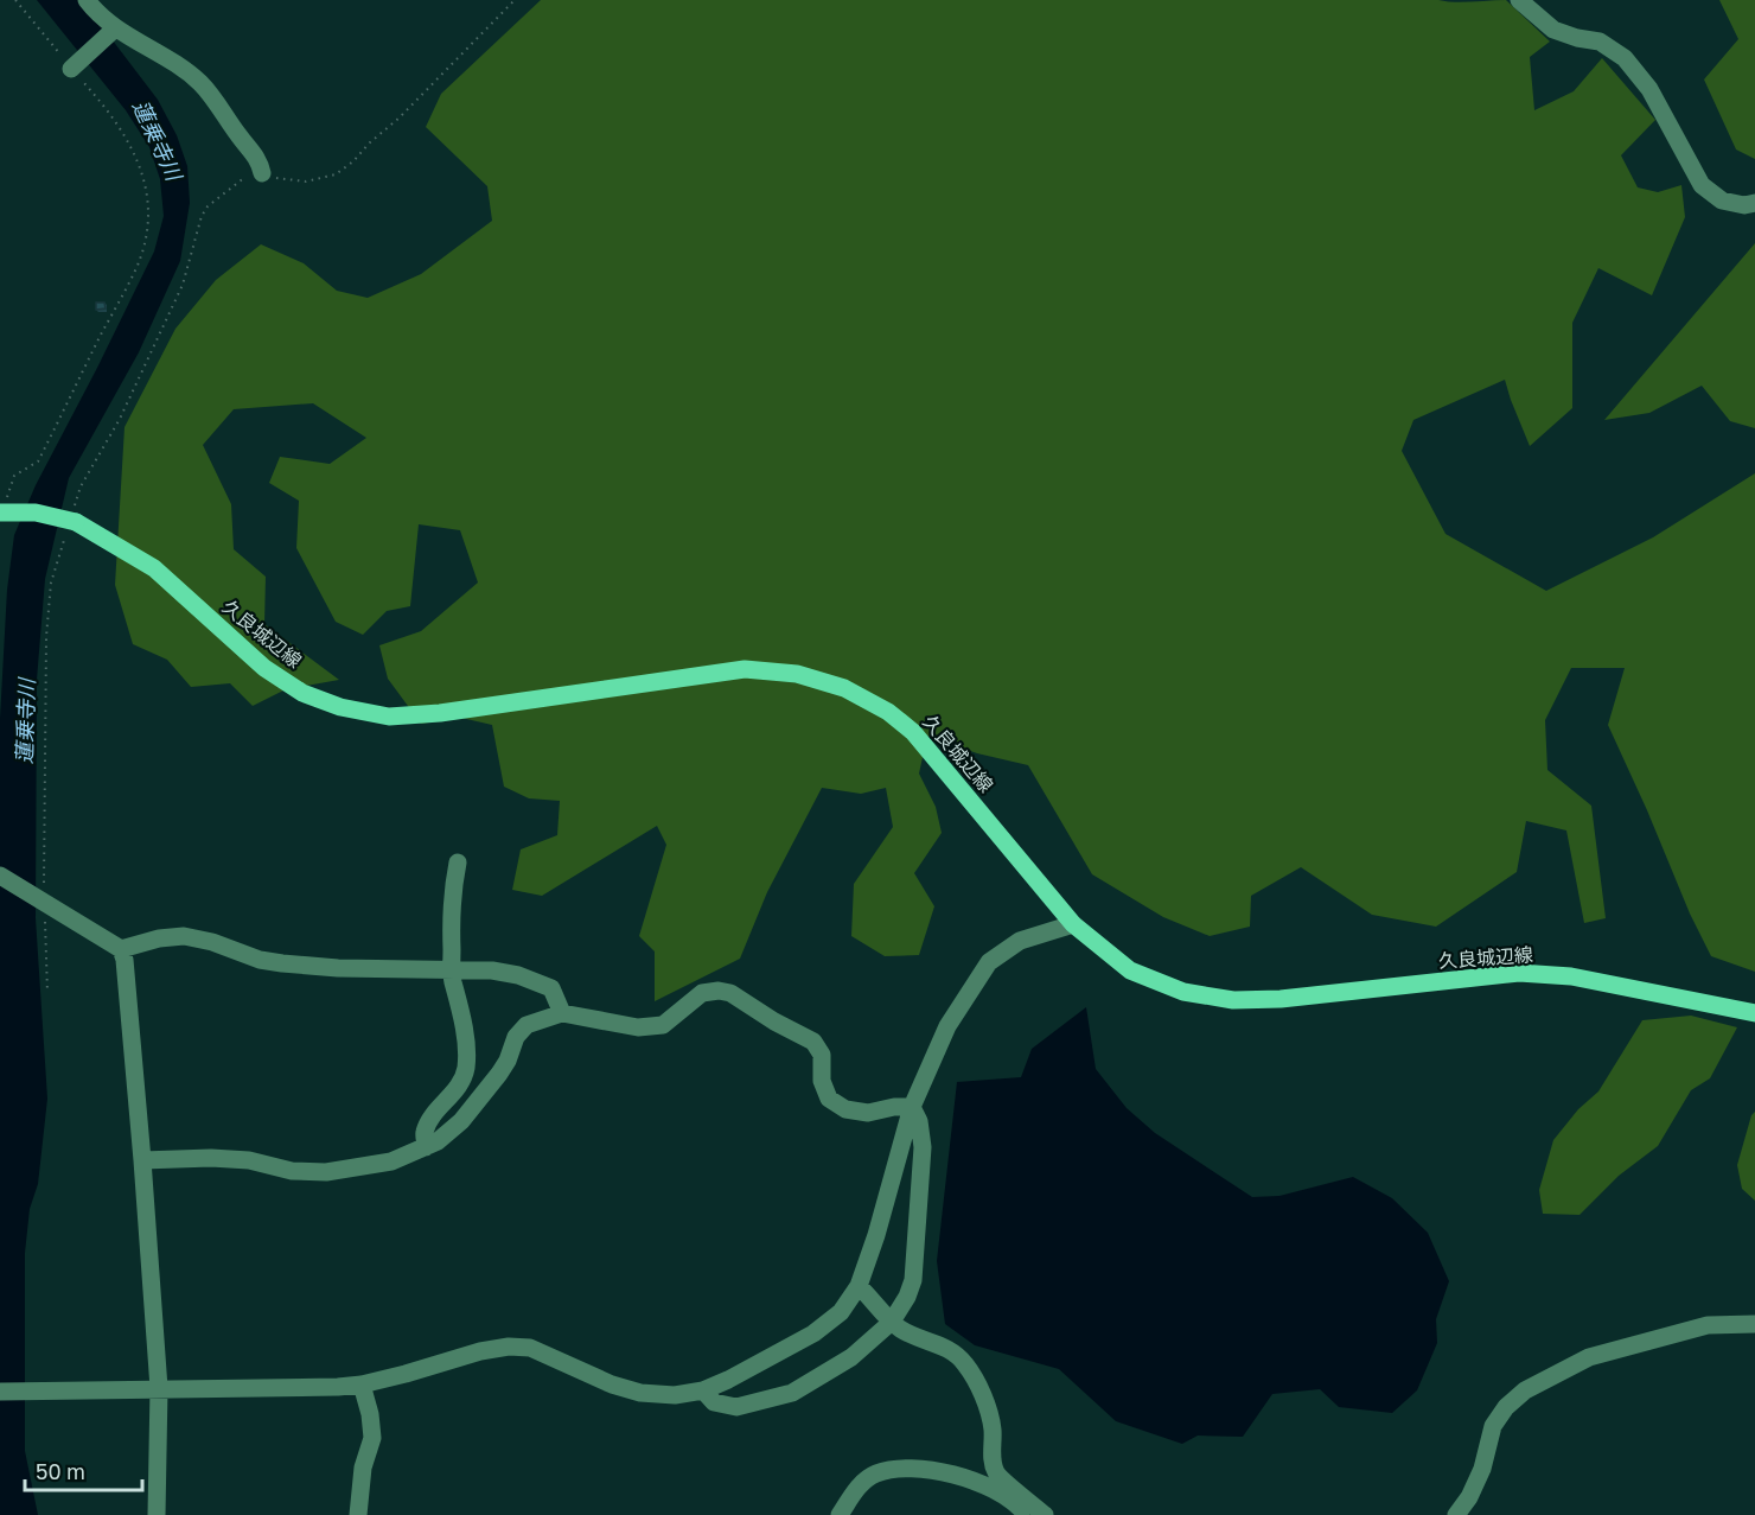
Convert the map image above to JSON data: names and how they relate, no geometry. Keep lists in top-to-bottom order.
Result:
{
  "streets": {
    "main road": ["久良城辺線"]
  },
  "water": ["蓮乗寺川"],
  "scale_bar": "50 m"
}
